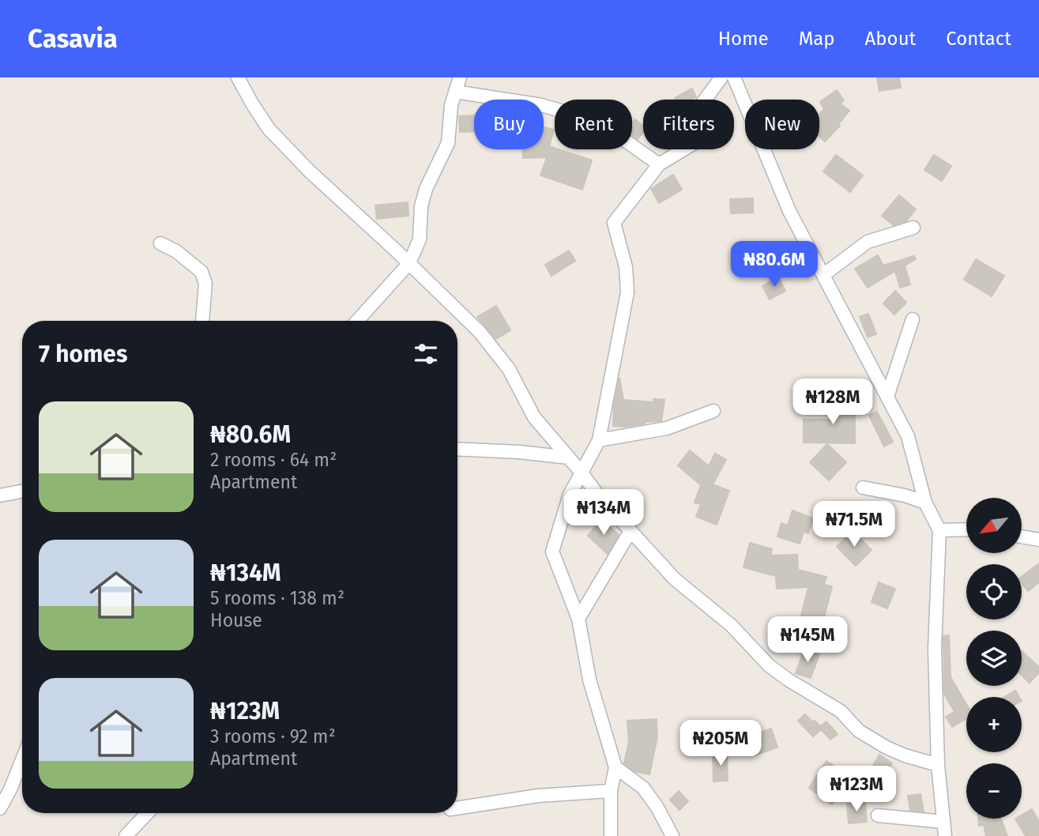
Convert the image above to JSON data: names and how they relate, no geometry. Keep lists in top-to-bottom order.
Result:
{
  "north": "bottom left",
  "page": {
    "header": "Casavia",
    "nav": [
      "Home",
      "Map",
      "About",
      "Contact"
    ],
    "chip": [
      "Buy",
      "Rent",
      "Filters",
      "New"
    ],
    "price": [
      "₦80.6M",
      "₦128M",
      "₦134M",
      "₦71.5M",
      "₦145M",
      "₦205M",
      "₦123M"
    ],
    "heading": "7 homes",
    "list": [
      {
        "name": "₦80.6M",
        "note": "2 rooms · 64 m² · Apartment"
      },
      {
        "name": "₦134M",
        "note": "5 rooms · 138 m² · House"
      },
      {
        "name": "₦123M",
        "note": "3 rooms · 92 m² · Apartment"
      }
    ],
    "map_buttons": ["+", "−"]
  }
}
